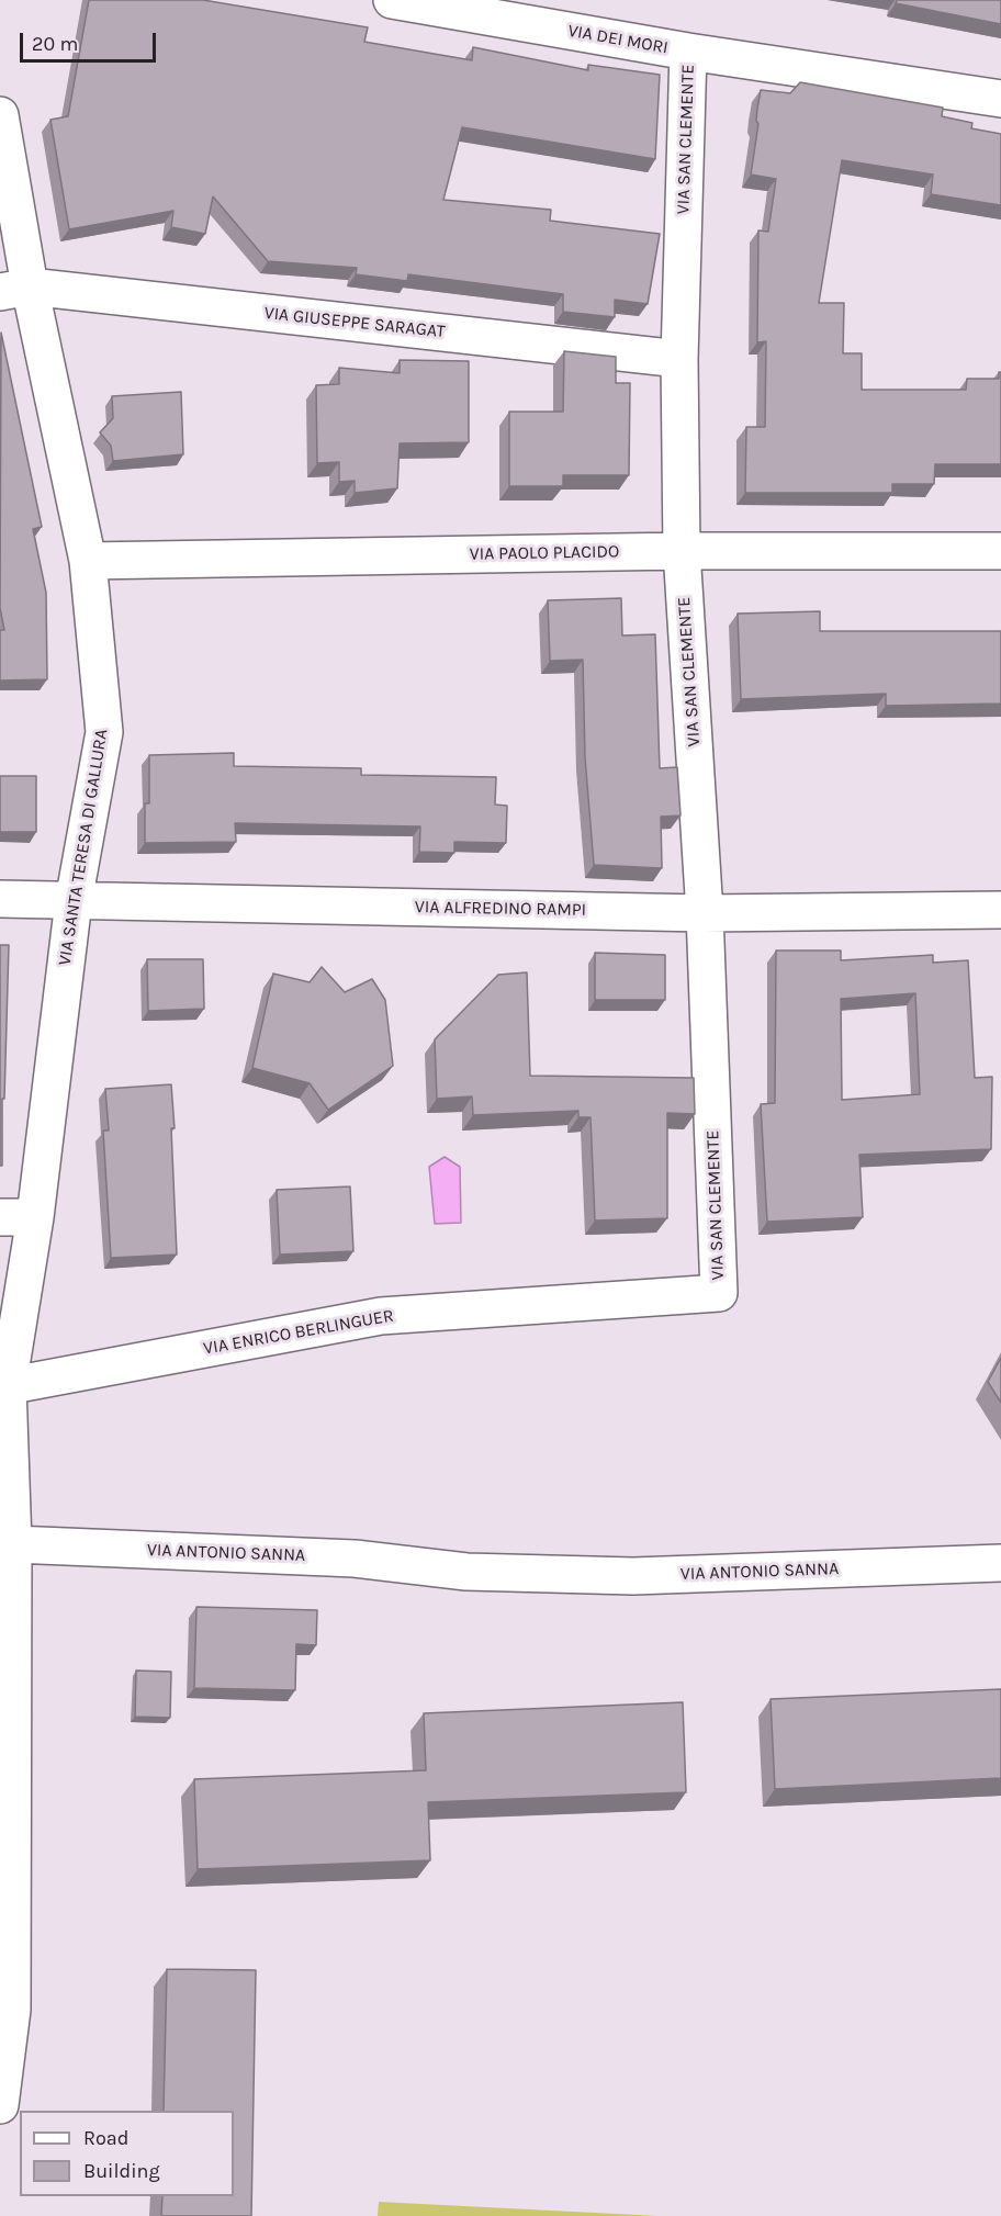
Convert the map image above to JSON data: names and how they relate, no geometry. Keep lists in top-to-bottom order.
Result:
{
  "streets": {
    "street": [
      "VIA DEI MORI",
      "VIA SAN CLEMENTE",
      "VIA GIUSEPPE SARAGAT",
      "VIA PAOLO PLACIDO",
      "VIA SANTA TERESA DI GALLURA",
      "VIA ALFREDINO RAMPI",
      "VIA ENRICO BERLINGUER",
      "VIA ANTONIO SANNA"
    ]
  },
  "crossings": [
    ["VIA DEI MORI", "VIA SAN CLEMENTE"],
    ["VIA SAN CLEMENTE", "VIA GIUSEPPE SARAGAT"],
    ["VIA SAN CLEMENTE", "VIA PAOLO PLACIDO"],
    ["VIA SAN CLEMENTE", "VIA ALFREDINO RAMPI"],
    ["VIA SAN CLEMENTE", "VIA ENRICO BERLINGUER"],
    ["VIA GIUSEPPE SARAGAT", "VIA SANTA TERESA DI GALLURA"],
    ["VIA PAOLO PLACIDO", "VIA SANTA TERESA DI GALLURA"],
    ["VIA SANTA TERESA DI GALLURA", "VIA ALFREDINO RAMPI"],
    ["VIA SANTA TERESA DI GALLURA", "VIA ENRICO BERLINGUER"],
    ["VIA SANTA TERESA DI GALLURA", "VIA ANTONIO SANNA"]
  ],
  "legend": ["Road", "Building"],
  "scale_bar": "20 m"
}
